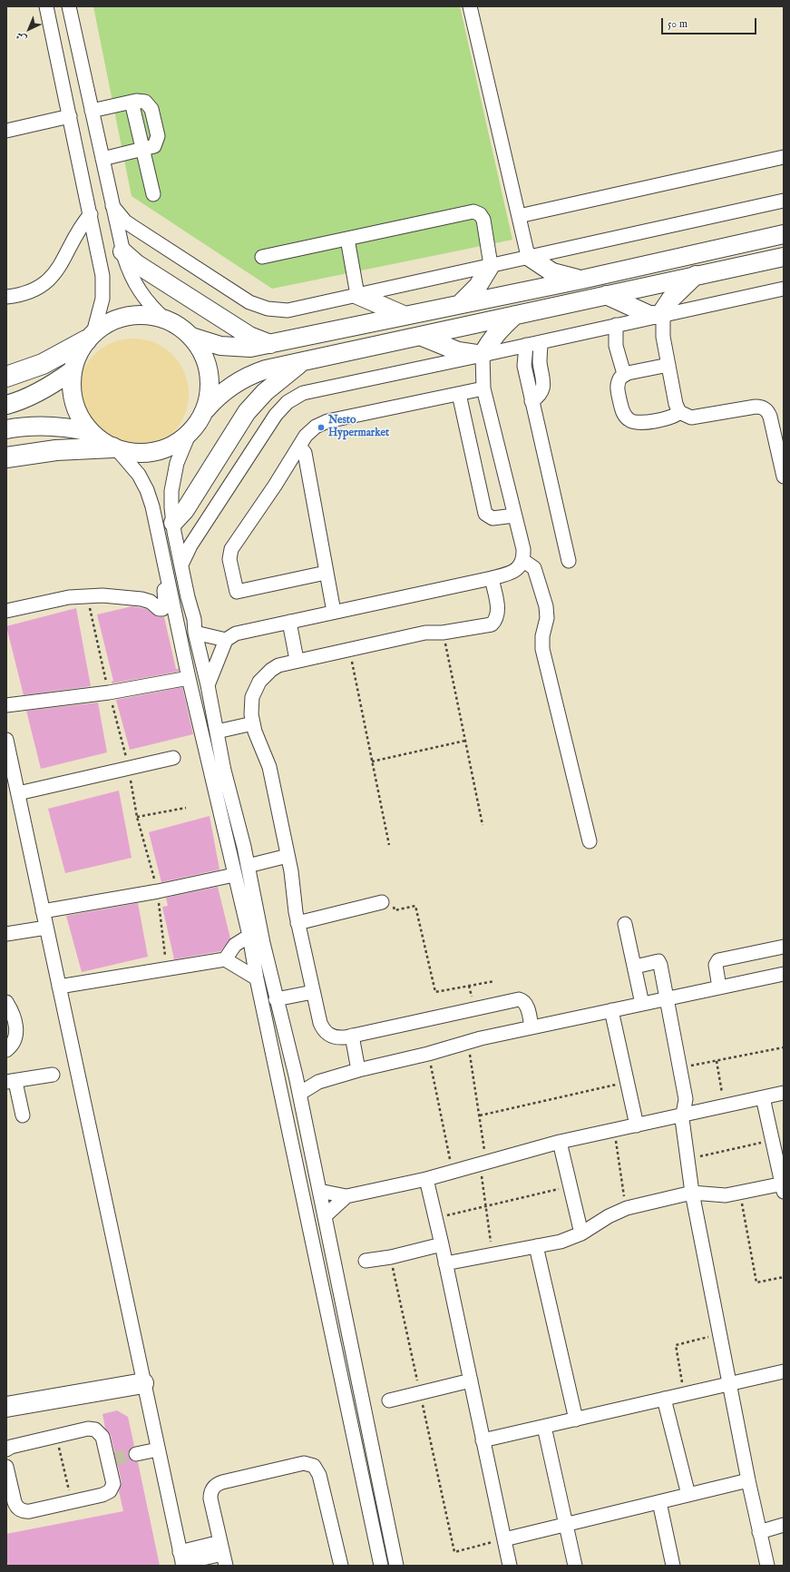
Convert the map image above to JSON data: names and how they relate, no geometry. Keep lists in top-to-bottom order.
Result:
{
  "places": ["Nesto Hypermarket"],
  "scale_bar": "50 m",
  "north": "bottom left"
}
